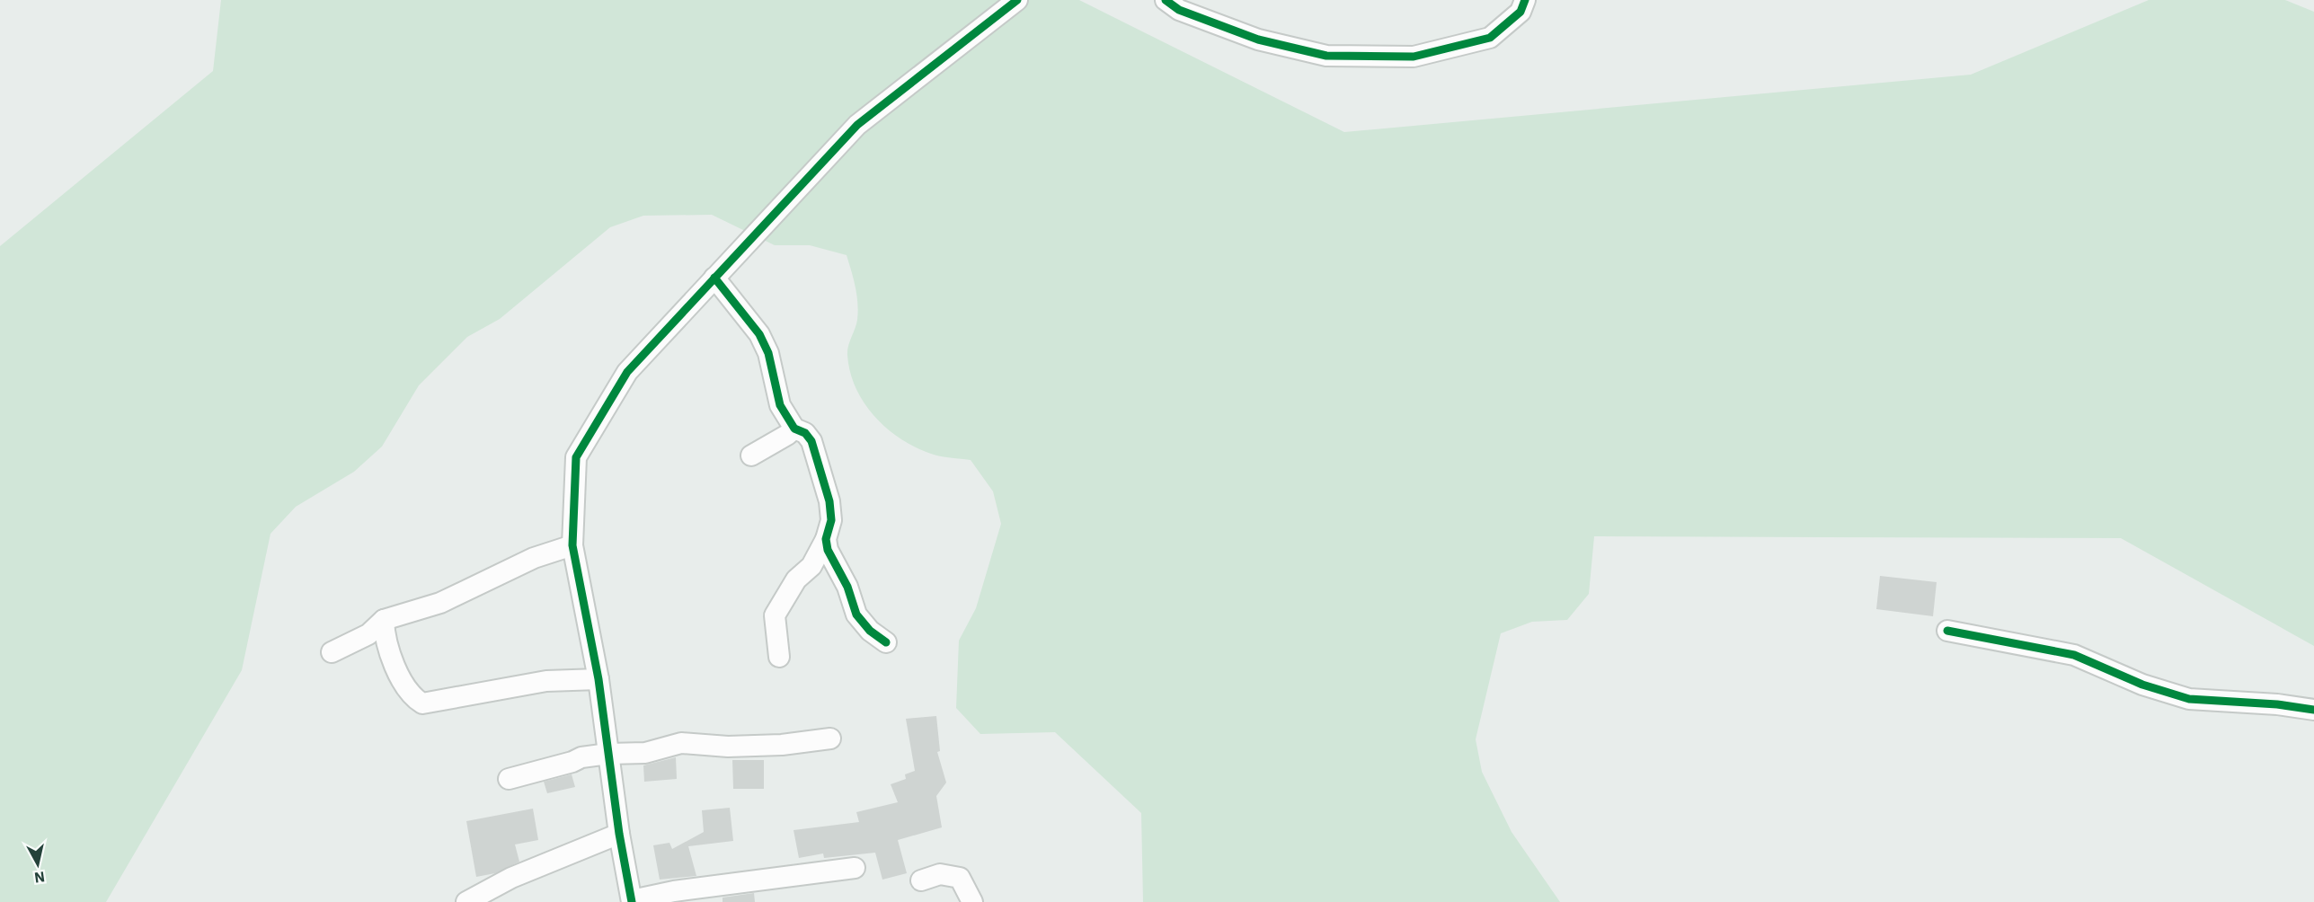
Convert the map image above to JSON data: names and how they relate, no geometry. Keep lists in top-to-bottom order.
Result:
{
  "north": "bottom"
}
